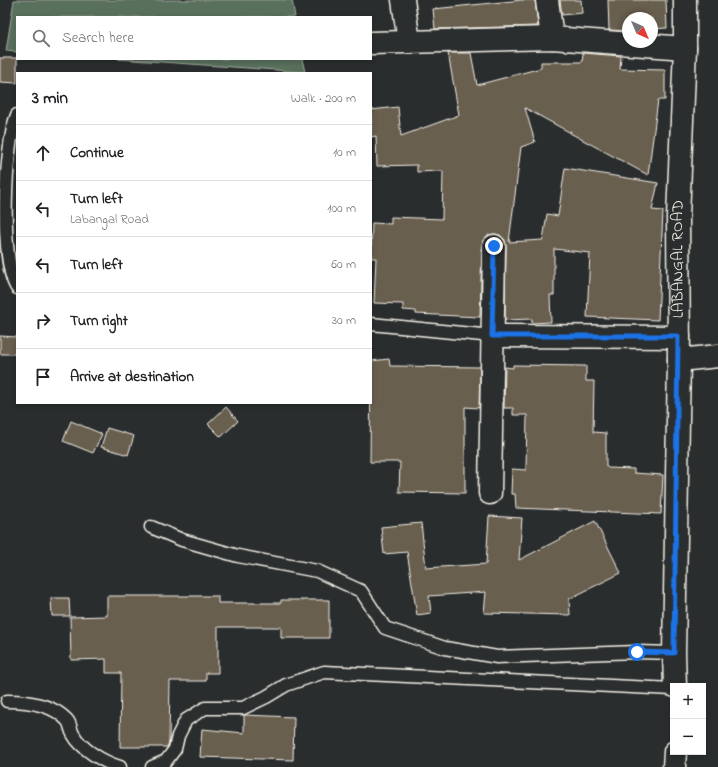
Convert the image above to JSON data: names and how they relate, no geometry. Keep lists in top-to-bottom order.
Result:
{
  "streets": {
    "street": ["LABANGAL ROAD"]
  },
  "north": "bottom right",
  "page": {
    "search": "Search here",
    "heading": ["3 min", "Walk · 200 m"],
    "list": [
      ["Continue", "10 m"],
      ["Turn left", "Labangal Road", "100 m"],
      ["Turn left", "60 m"],
      ["Turn right", "30 m"],
      "Arrive at destination"
    ],
    "map_buttons": ["+", "−"]
  }
}
